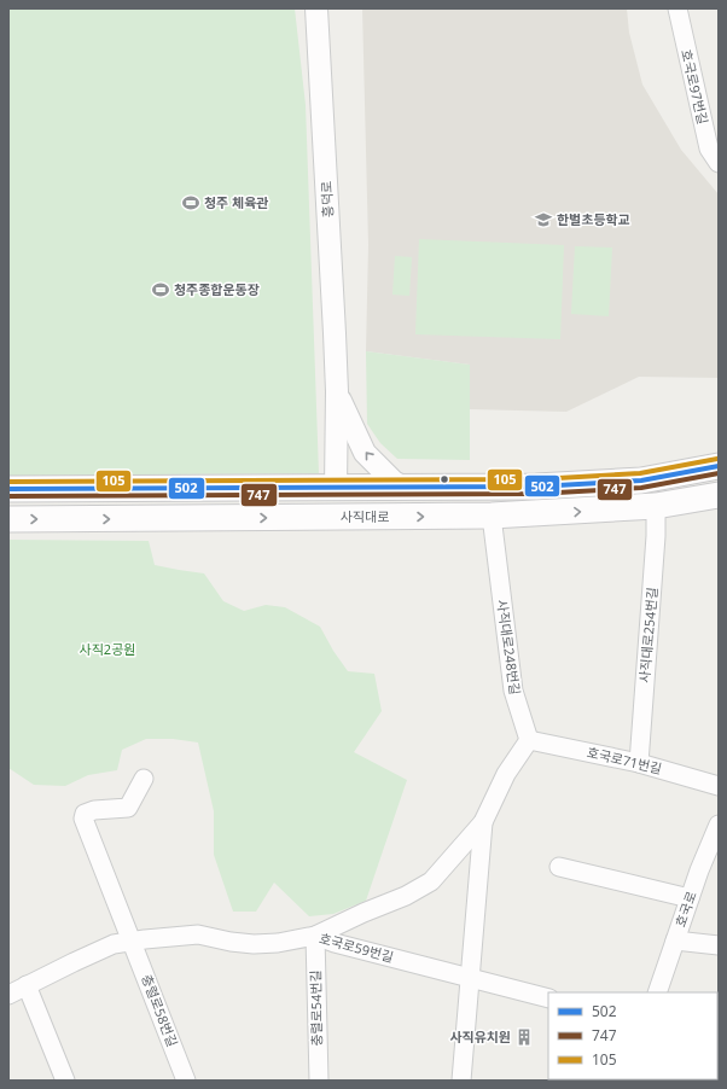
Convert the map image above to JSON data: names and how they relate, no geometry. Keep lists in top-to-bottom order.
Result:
{
  "streets": {
    "main road": ["사직대로"],
    "street": [
      "호국로97번길",
      "흥덕로",
      "사직대로254번길",
      "사직대로248번길",
      "호국로71번길",
      "호국로",
      "호국로59번길",
      "충렬로54번길",
      "충렬로58번길"
    ]
  },
  "crossings": [
    ["사직대로", "사직대로254번길"],
    ["사직대로", "사직대로248번길"],
    ["사직대로254번길", "호국로71번길"],
    ["사직대로248번길", "호국로71번길"],
    ["호국로59번길", "충렬로54번길"],
    ["호국로59번길", "충렬로58번길"]
  ],
  "parks": ["사직2공원"],
  "places": {
    "sports": ["청주 체육관", "청주종합운동장"],
    "school or university": ["한벌초등학교"],
    "building": ["사직유치원"]
  },
  "lines": ["transit line 105", "transit line 502", "transit line 747"],
  "legend": ["502", "747", "105"]
}
